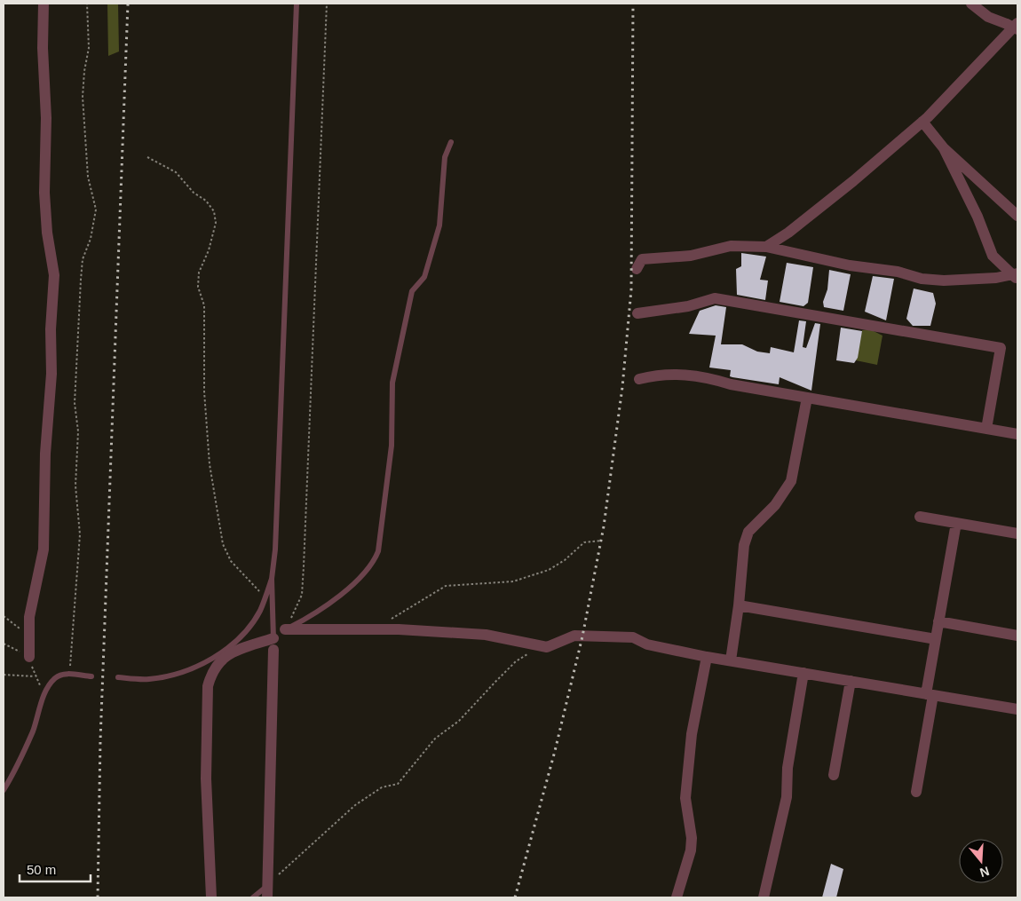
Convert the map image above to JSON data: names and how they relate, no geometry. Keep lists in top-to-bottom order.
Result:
{
  "scale_bar": "50 m",
  "north": "bottom"
}
